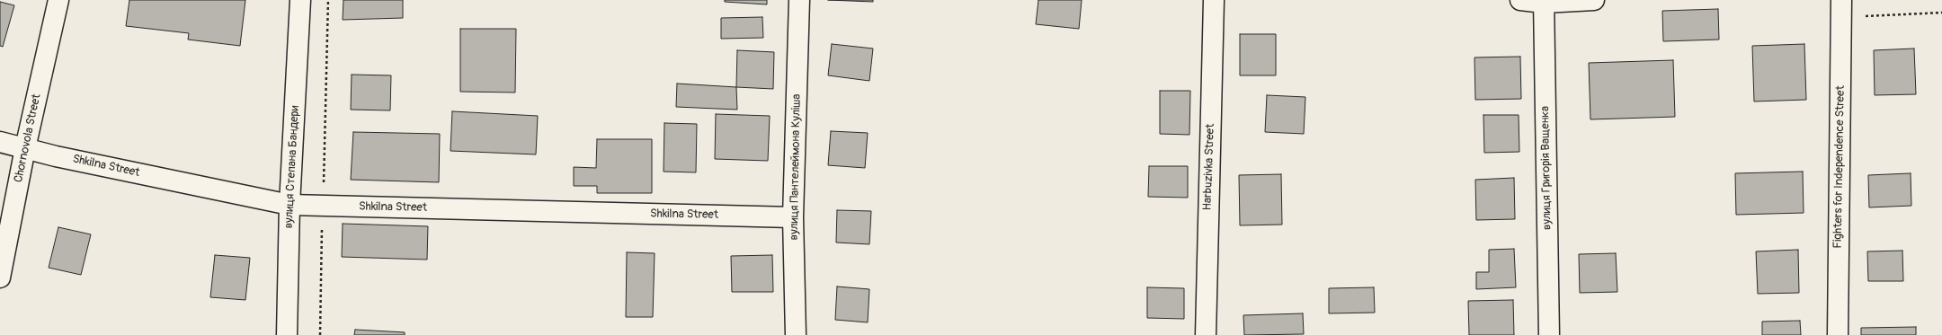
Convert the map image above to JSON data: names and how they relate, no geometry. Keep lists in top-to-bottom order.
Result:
{
  "streets": {
    "street": [
      "Chornovola Street",
      "Shkilna Street",
      "вулиця Степана Бандери",
      "вулиця Пантелеймона Куліша",
      "Harbuzivka Street",
      "Fighters for Independence Street",
      "вулиця Григорія Ващенка"
    ]
  },
  "crossings": [
    ["Chornovola Street", "Shkilna Street"],
    ["Shkilna Street", "вулиця Степана Бандери"],
    ["Shkilna Street", "вулиця Пантелеймона Куліша"]
  ]
}
